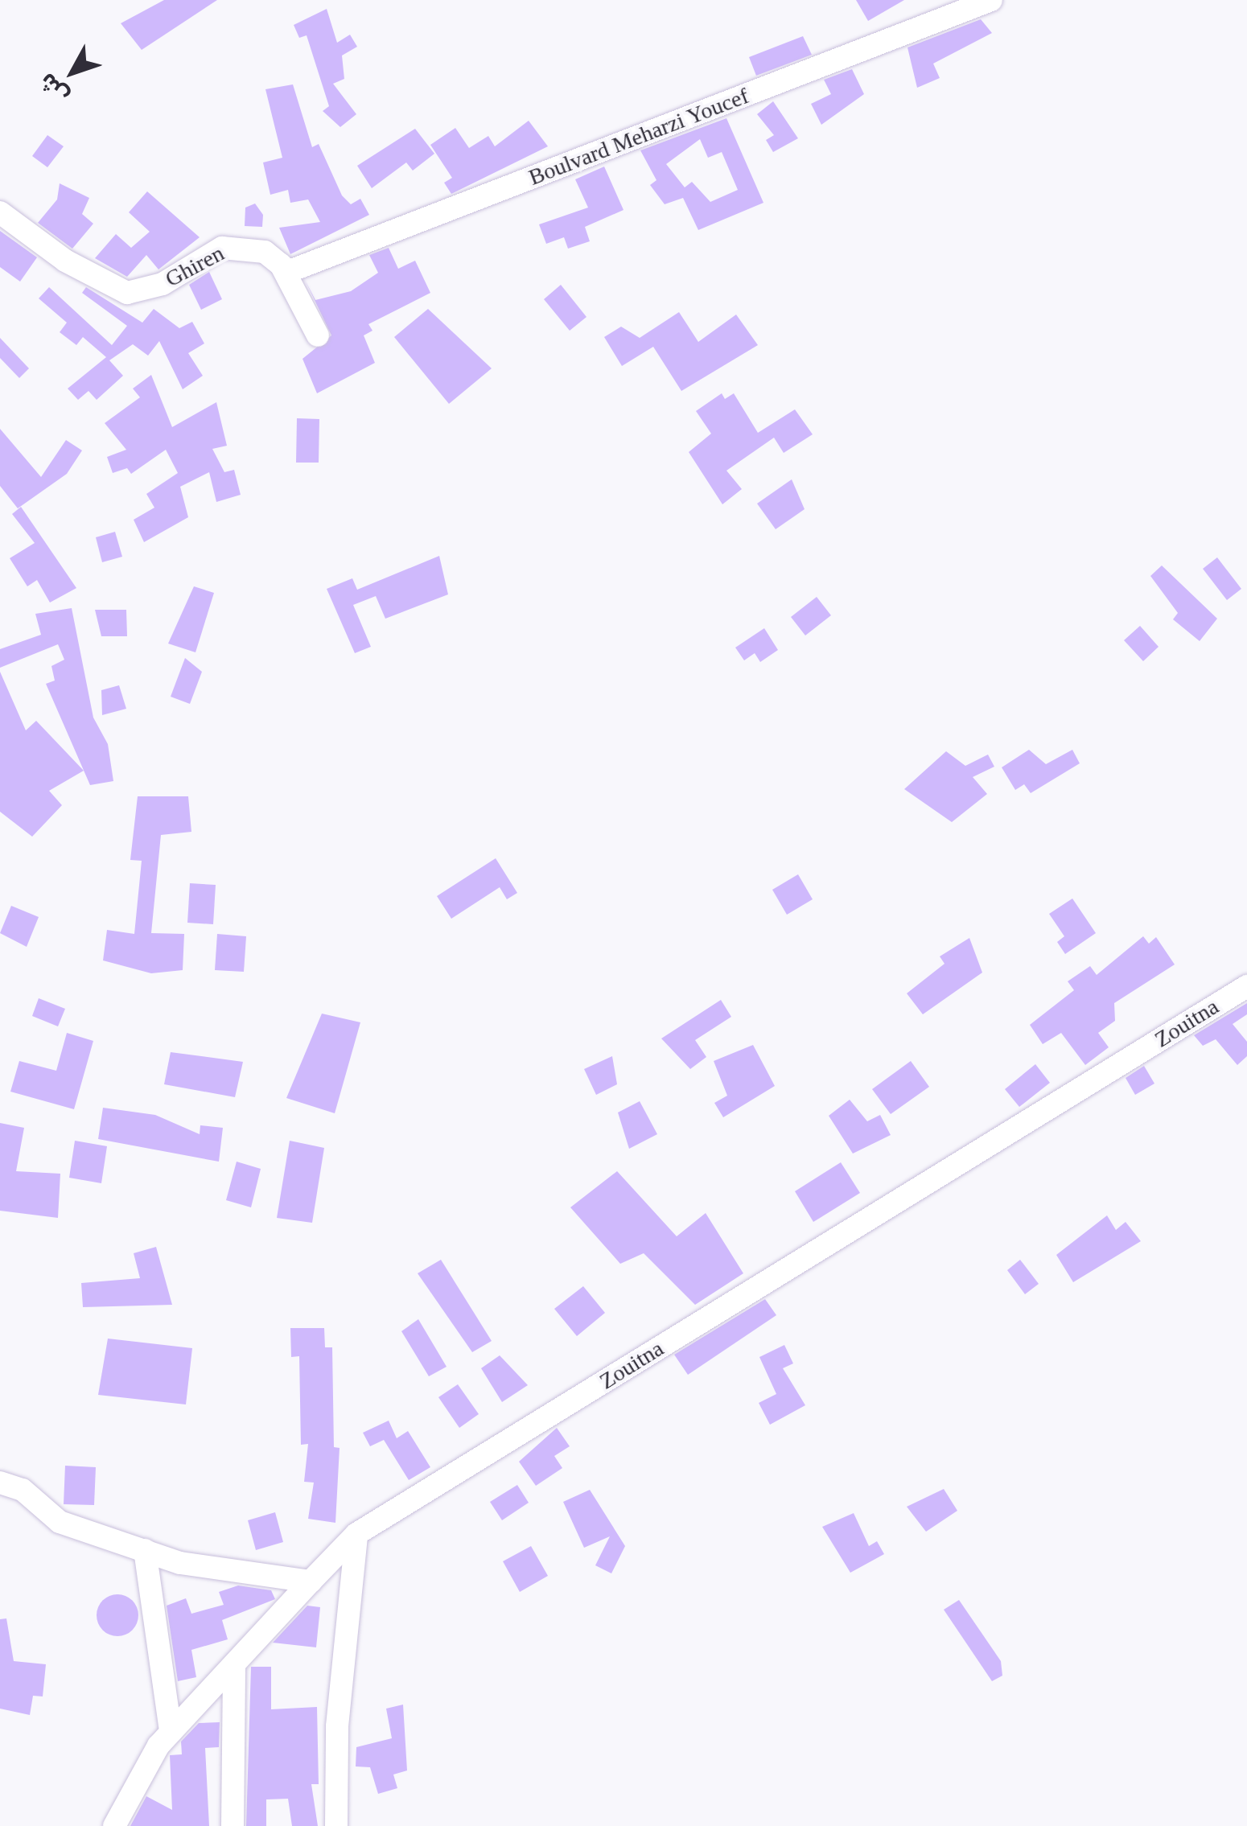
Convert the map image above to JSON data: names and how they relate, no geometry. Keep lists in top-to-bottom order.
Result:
{
  "streets": {
    "street": ["Boulvard Meharzi Youcef", "Ghiren", "Zouitna"]
  },
  "crossings": [
    ["Boulvard Meharzi Youcef", "Ghiren"]
  ],
  "north": "bottom left"
}
